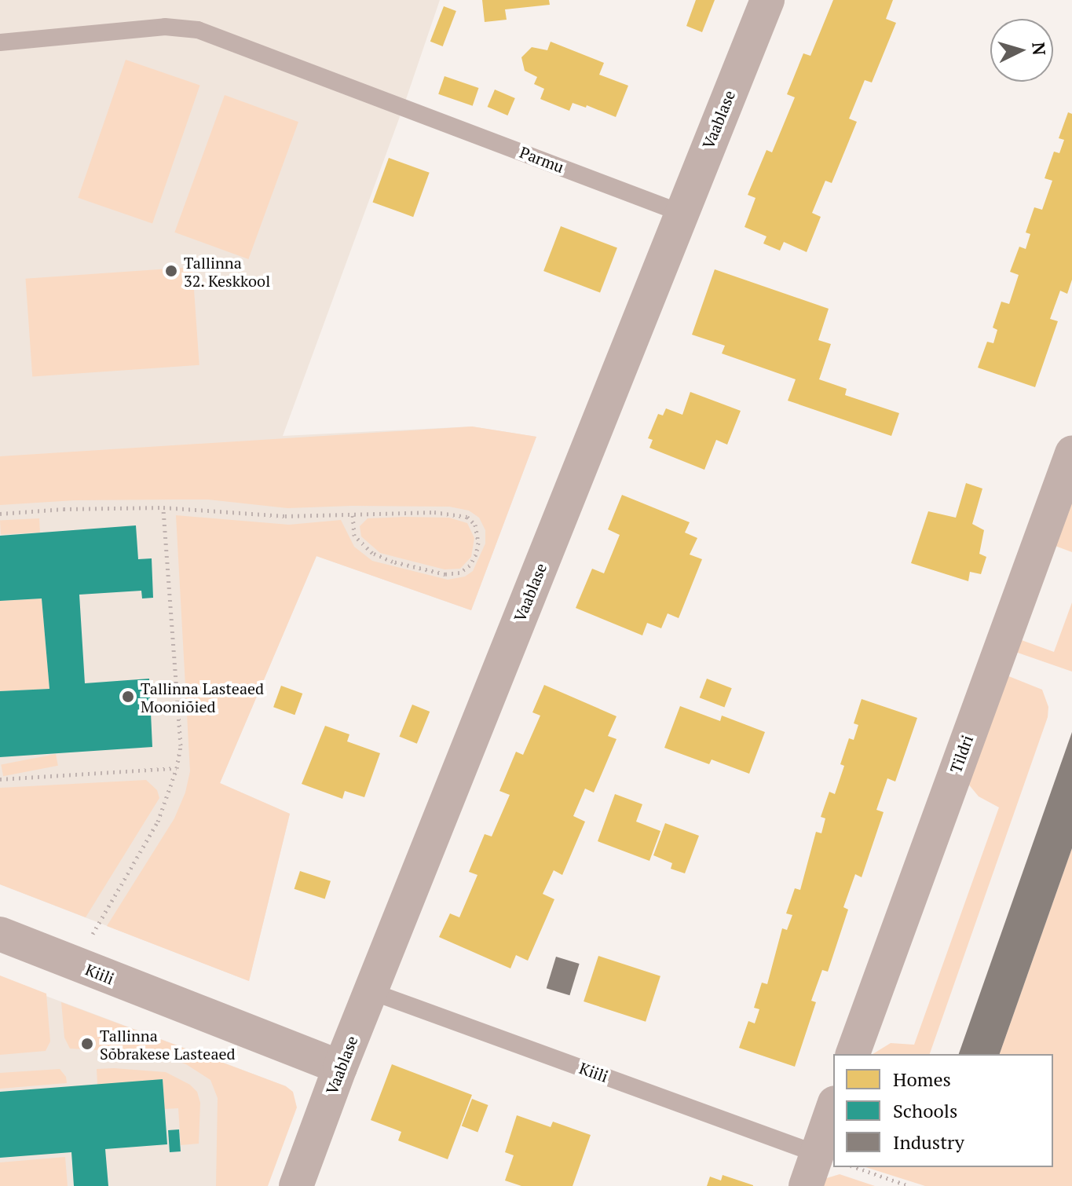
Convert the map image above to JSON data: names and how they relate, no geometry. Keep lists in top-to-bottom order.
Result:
{
  "streets": {
    "street": ["Vaablase", "Tildri", "Kiili"],
    "lane": ["Parmu"]
  },
  "crossings": [
    ["Vaablase", "Parmu"],
    ["Vaablase", "Kiili"]
  ],
  "places": ["Tallinna 32. Keskkool", "Tallinna Lasteaed Mooniõied", "Tallinna Sõbrakese Lasteaed"],
  "legend": ["Homes", "Schools", "Industry"],
  "north": "right"
}
